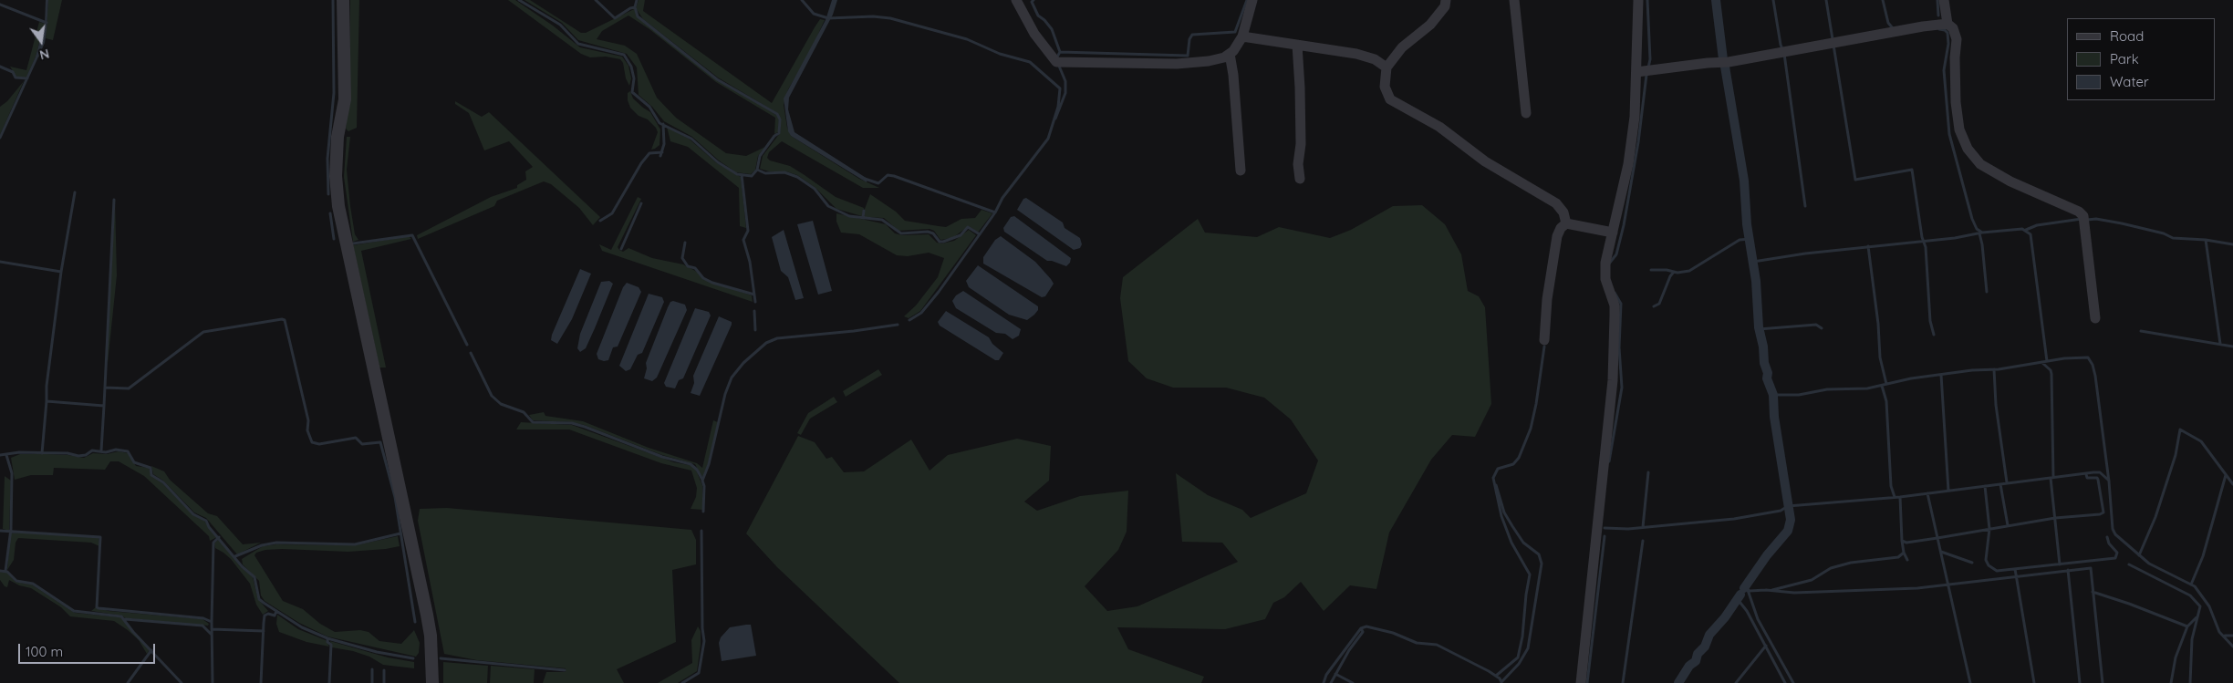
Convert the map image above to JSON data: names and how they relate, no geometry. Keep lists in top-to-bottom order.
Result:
{
  "legend": ["Road", "Park", "Water"],
  "scale_bar": "100 m",
  "north": "bottom"
}
